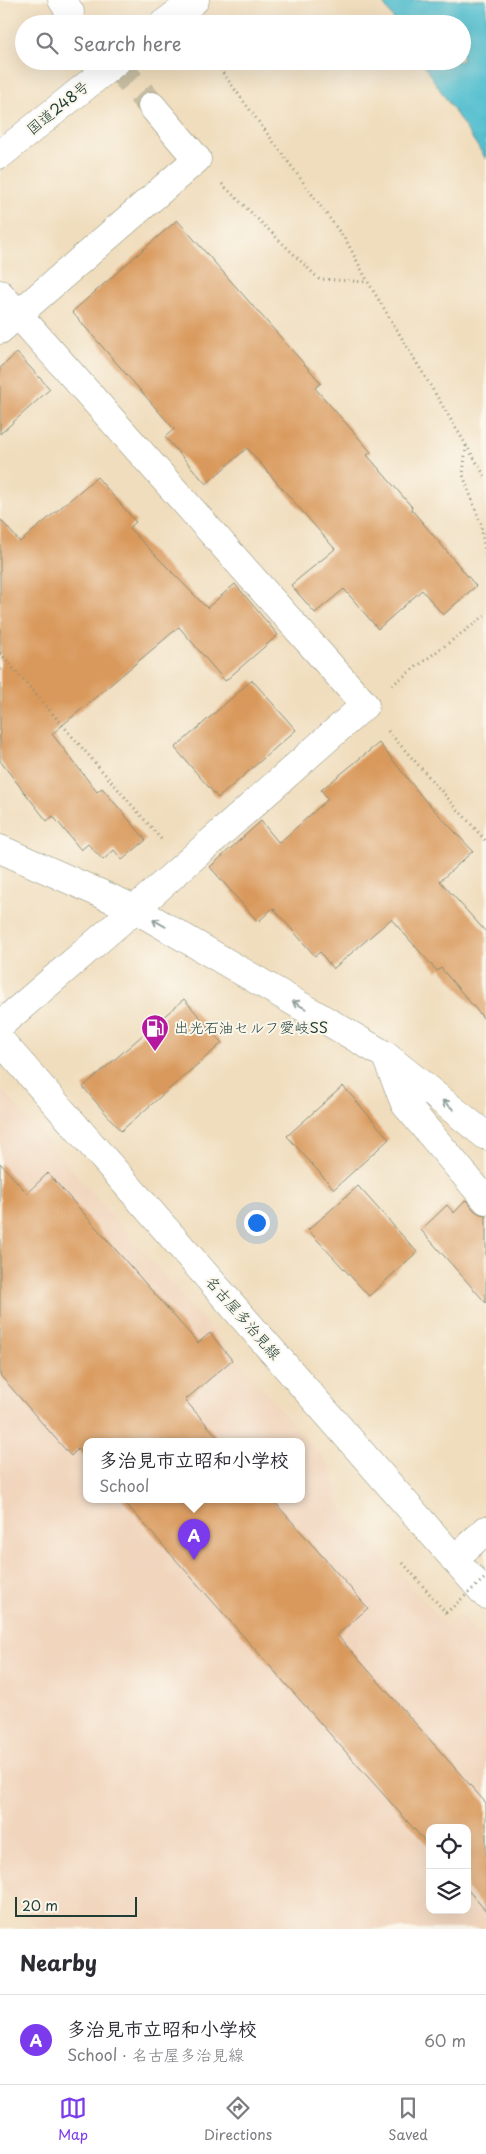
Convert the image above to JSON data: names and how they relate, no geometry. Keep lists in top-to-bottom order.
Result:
{
  "streets": {
    "main road": ["国道248号", "名古屋多治見線"]
  },
  "places": {
    "fuel station": ["出光石油セルフ愛岐SS"]
  },
  "scale_bar": "20 m",
  "page": {
    "search": "Search here",
    "popup": ["多治見市立昭和小学校", "School"],
    "pins": "A",
    "scale": "20 m",
    "heading": "Nearby",
    "list": [
      {
        "mark": "A",
        "name": "多治見市立昭和小学校",
        "note": "School · 名古屋多治見線",
        "value": "60 m"
      }
    ],
    "nav": ["Map", "Directions", "Saved"]
  }
}
